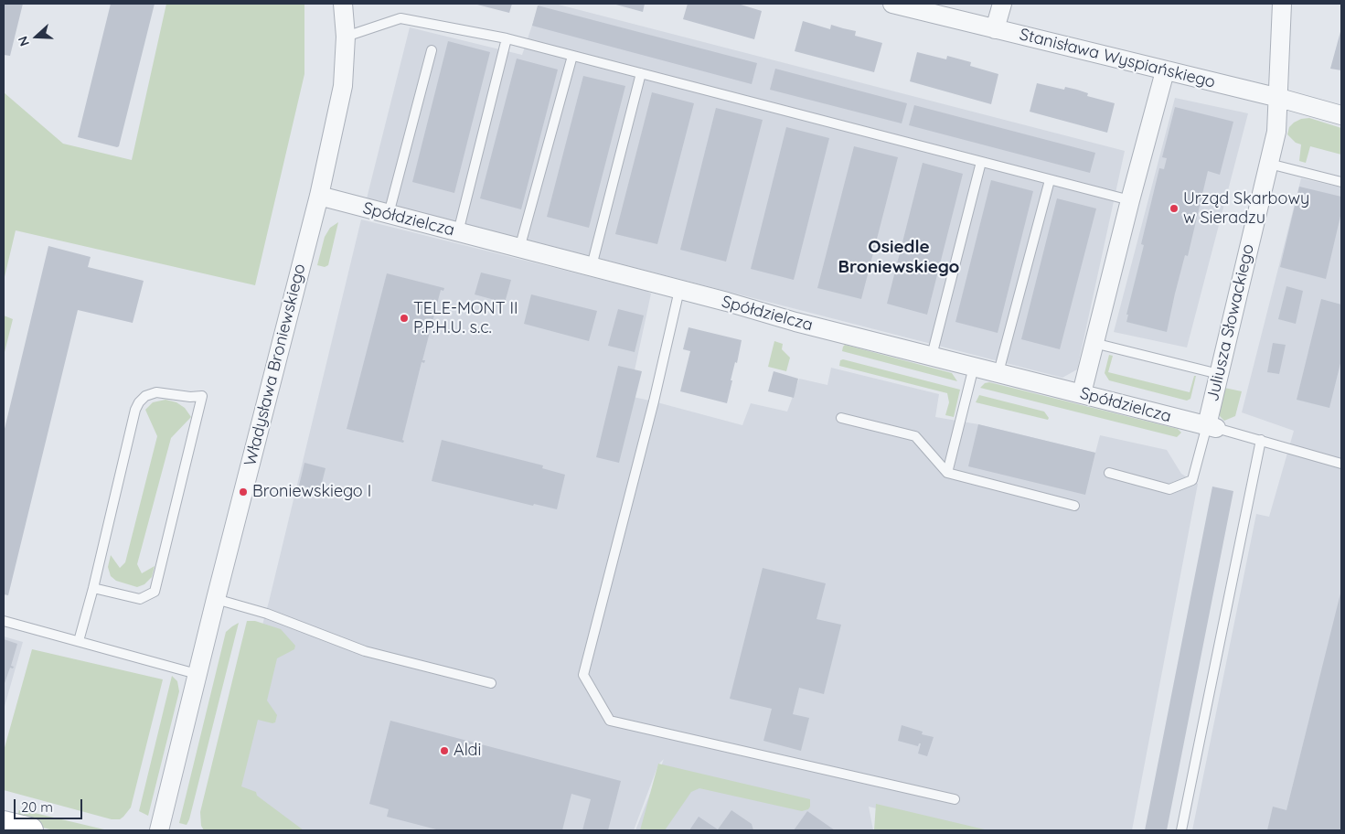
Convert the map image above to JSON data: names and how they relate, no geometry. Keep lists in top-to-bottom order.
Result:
{
  "streets": {
    "street": [
      "Stanisława Wyspiańskiego",
      "Spółdzielcza",
      "Juliusza Słowackiego",
      "Władysława Broniewskiego"
    ]
  },
  "crossings": [
    ["Stanisława Wyspiańskiego", "Juliusza Słowackiego"],
    ["Spółdzielcza", "Juliusza Słowackiego"],
    ["Spółdzielcza", "Władysława Broniewskiego"]
  ],
  "districts": ["Osiedle Broniewskiego"],
  "places": [
    "Urząd Skarbowy w Sieradzu",
    "TELE-MONT II P.P.H.U. s.c.",
    "Broniewskiego I",
    "Aldi"
  ],
  "scale_bar": "20 m",
  "north": "left"
}
